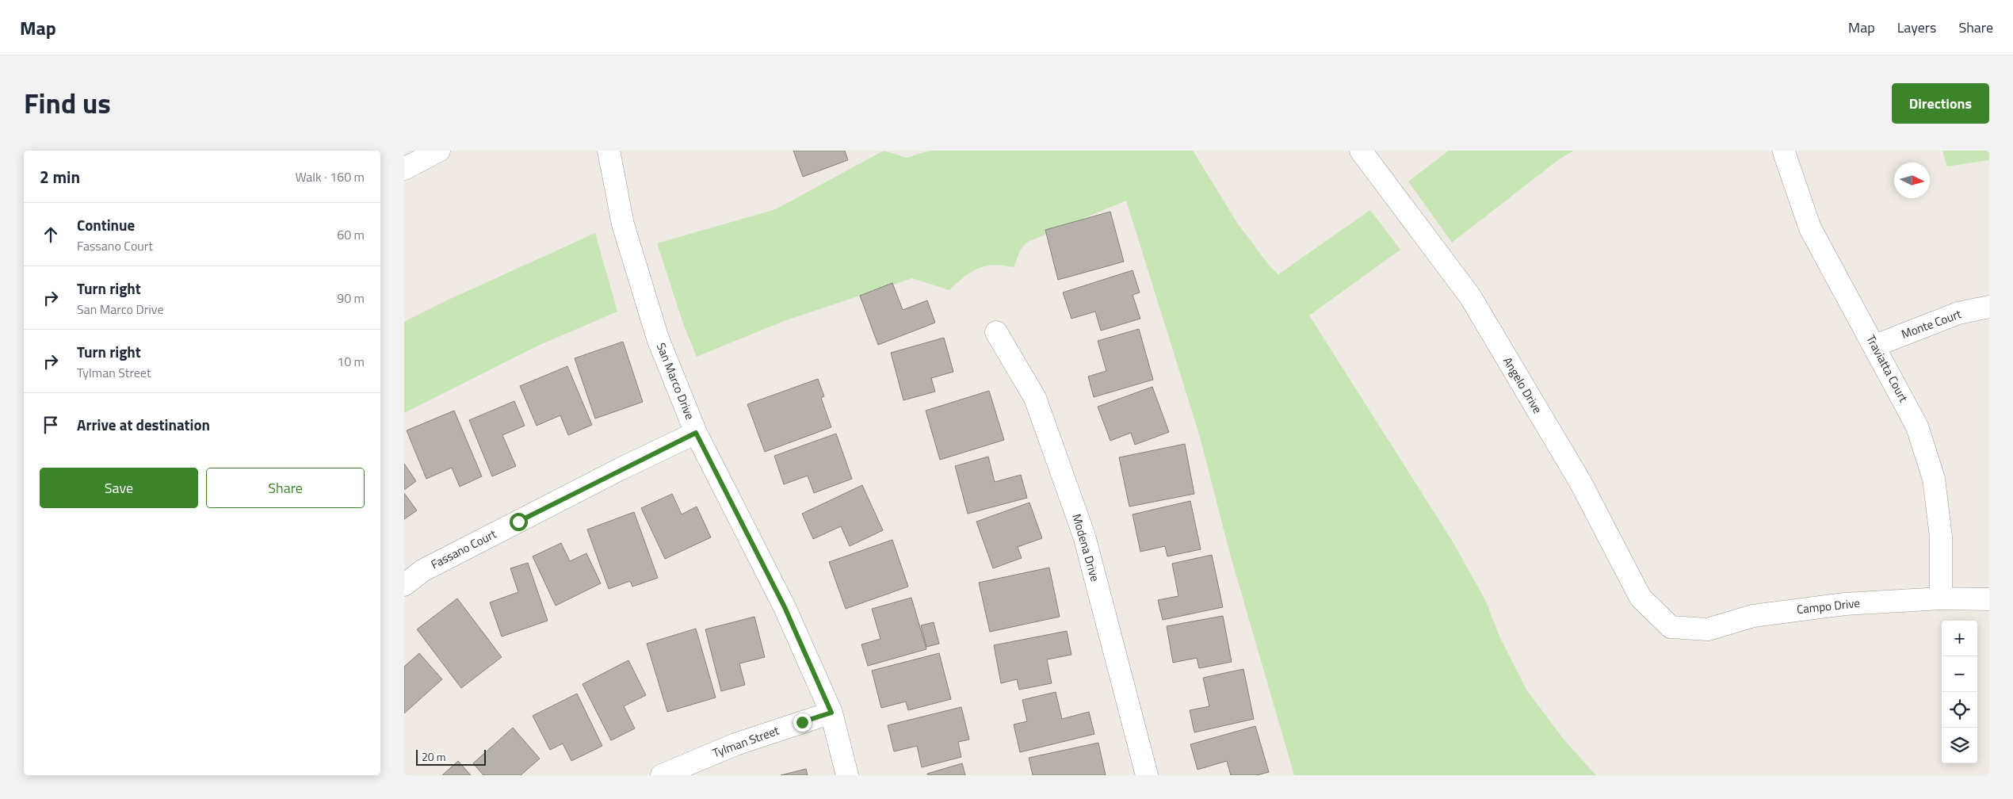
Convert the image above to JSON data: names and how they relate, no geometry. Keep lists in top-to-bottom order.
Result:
{
  "streets": {
    "street": [
      "Monte Court",
      "Traviatta Court",
      "San Marco Drive",
      "Angelo Drive",
      "Modena Drive",
      "Fassano Court",
      "Campo Drive",
      "Tylman Street"
    ]
  },
  "crossings": [
    ["Monte Court", "Traviatta Court"],
    ["Traviatta Court", "Campo Drive"],
    ["San Marco Drive", "Fassano Court"],
    ["San Marco Drive", "Tylman Street"],
    ["Angelo Drive", "Campo Drive"]
  ],
  "scale_bar": "20 m",
  "north": "right",
  "page": {
    "header": "Map",
    "nav": ["Map", "Layers", "Share"],
    "title": "Find us",
    "buttons": [
      "Directions",
      ["Save", "Share"]
    ],
    "heading": ["2 min", "Walk · 160 m"],
    "list": [
      ["Continue", "Fassano Court", "60 m"],
      ["Turn right", "San Marco Drive", "90 m"],
      ["Turn right", "Tylman Street", "10 m"],
      "Arrive at destination"
    ],
    "map_buttons": ["+", "−"],
    "scale": "20 m"
  }
}
